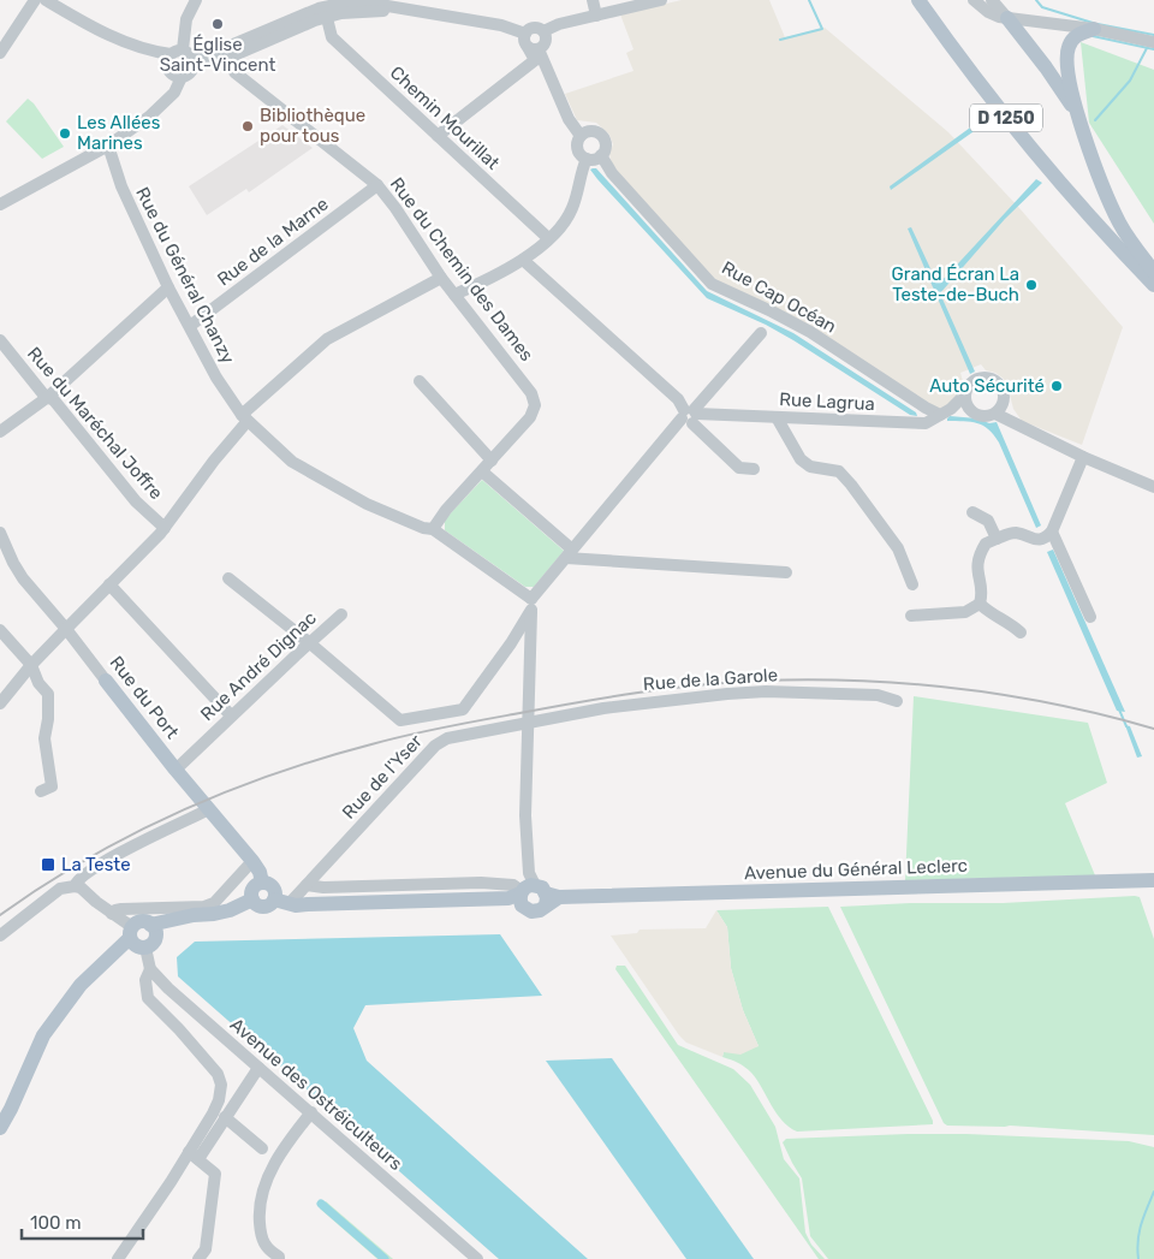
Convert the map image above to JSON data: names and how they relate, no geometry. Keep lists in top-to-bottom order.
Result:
{
  "streets": {
    "main road": ["D 1250", "Rue du Port", "Avenue du Général Leclerc"],
    "street": [
      "Chemin Mourillat",
      "Rue de la Marne",
      "Rue du Chemin des Dames",
      "Rue du Général Chanzy",
      "Rue Cap Océan",
      "Rue Lagrua",
      "Rue du Maréchal Joffre",
      "Rue André Dignac",
      "Rue de la Garole",
      "Rue de l'Yser",
      "Avenue des Ostréiculteurs"
    ]
  },
  "crossings": [
    ["Rue de la Marne", "Rue du Chemin des Dames"],
    ["Rue de la Marne", "Rue du Général Chanzy"],
    ["Rue du Chemin des Dames", "Rue du Général Chanzy"],
    ["Rue Cap Océan", "Rue Lagrua"],
    ["Rue André Dignac", "Rue du Port"],
    ["Rue de la Garole", "Rue de l'Yser"],
    ["Rue du Port", "Avenue du Général Leclerc"],
    ["Rue de l'Yser", "Avenue du Général Leclerc"]
  ],
  "places": {
    "other": [
      "Église Saint-Vincent",
      "Bibliothèque pour tous",
      "Les Allées Marines",
      "Grand Écran La Teste-de-Buch",
      "Auto Sécurité"
    ],
    "transit": ["La Teste"]
  },
  "scale_bar": "100 m"
}
